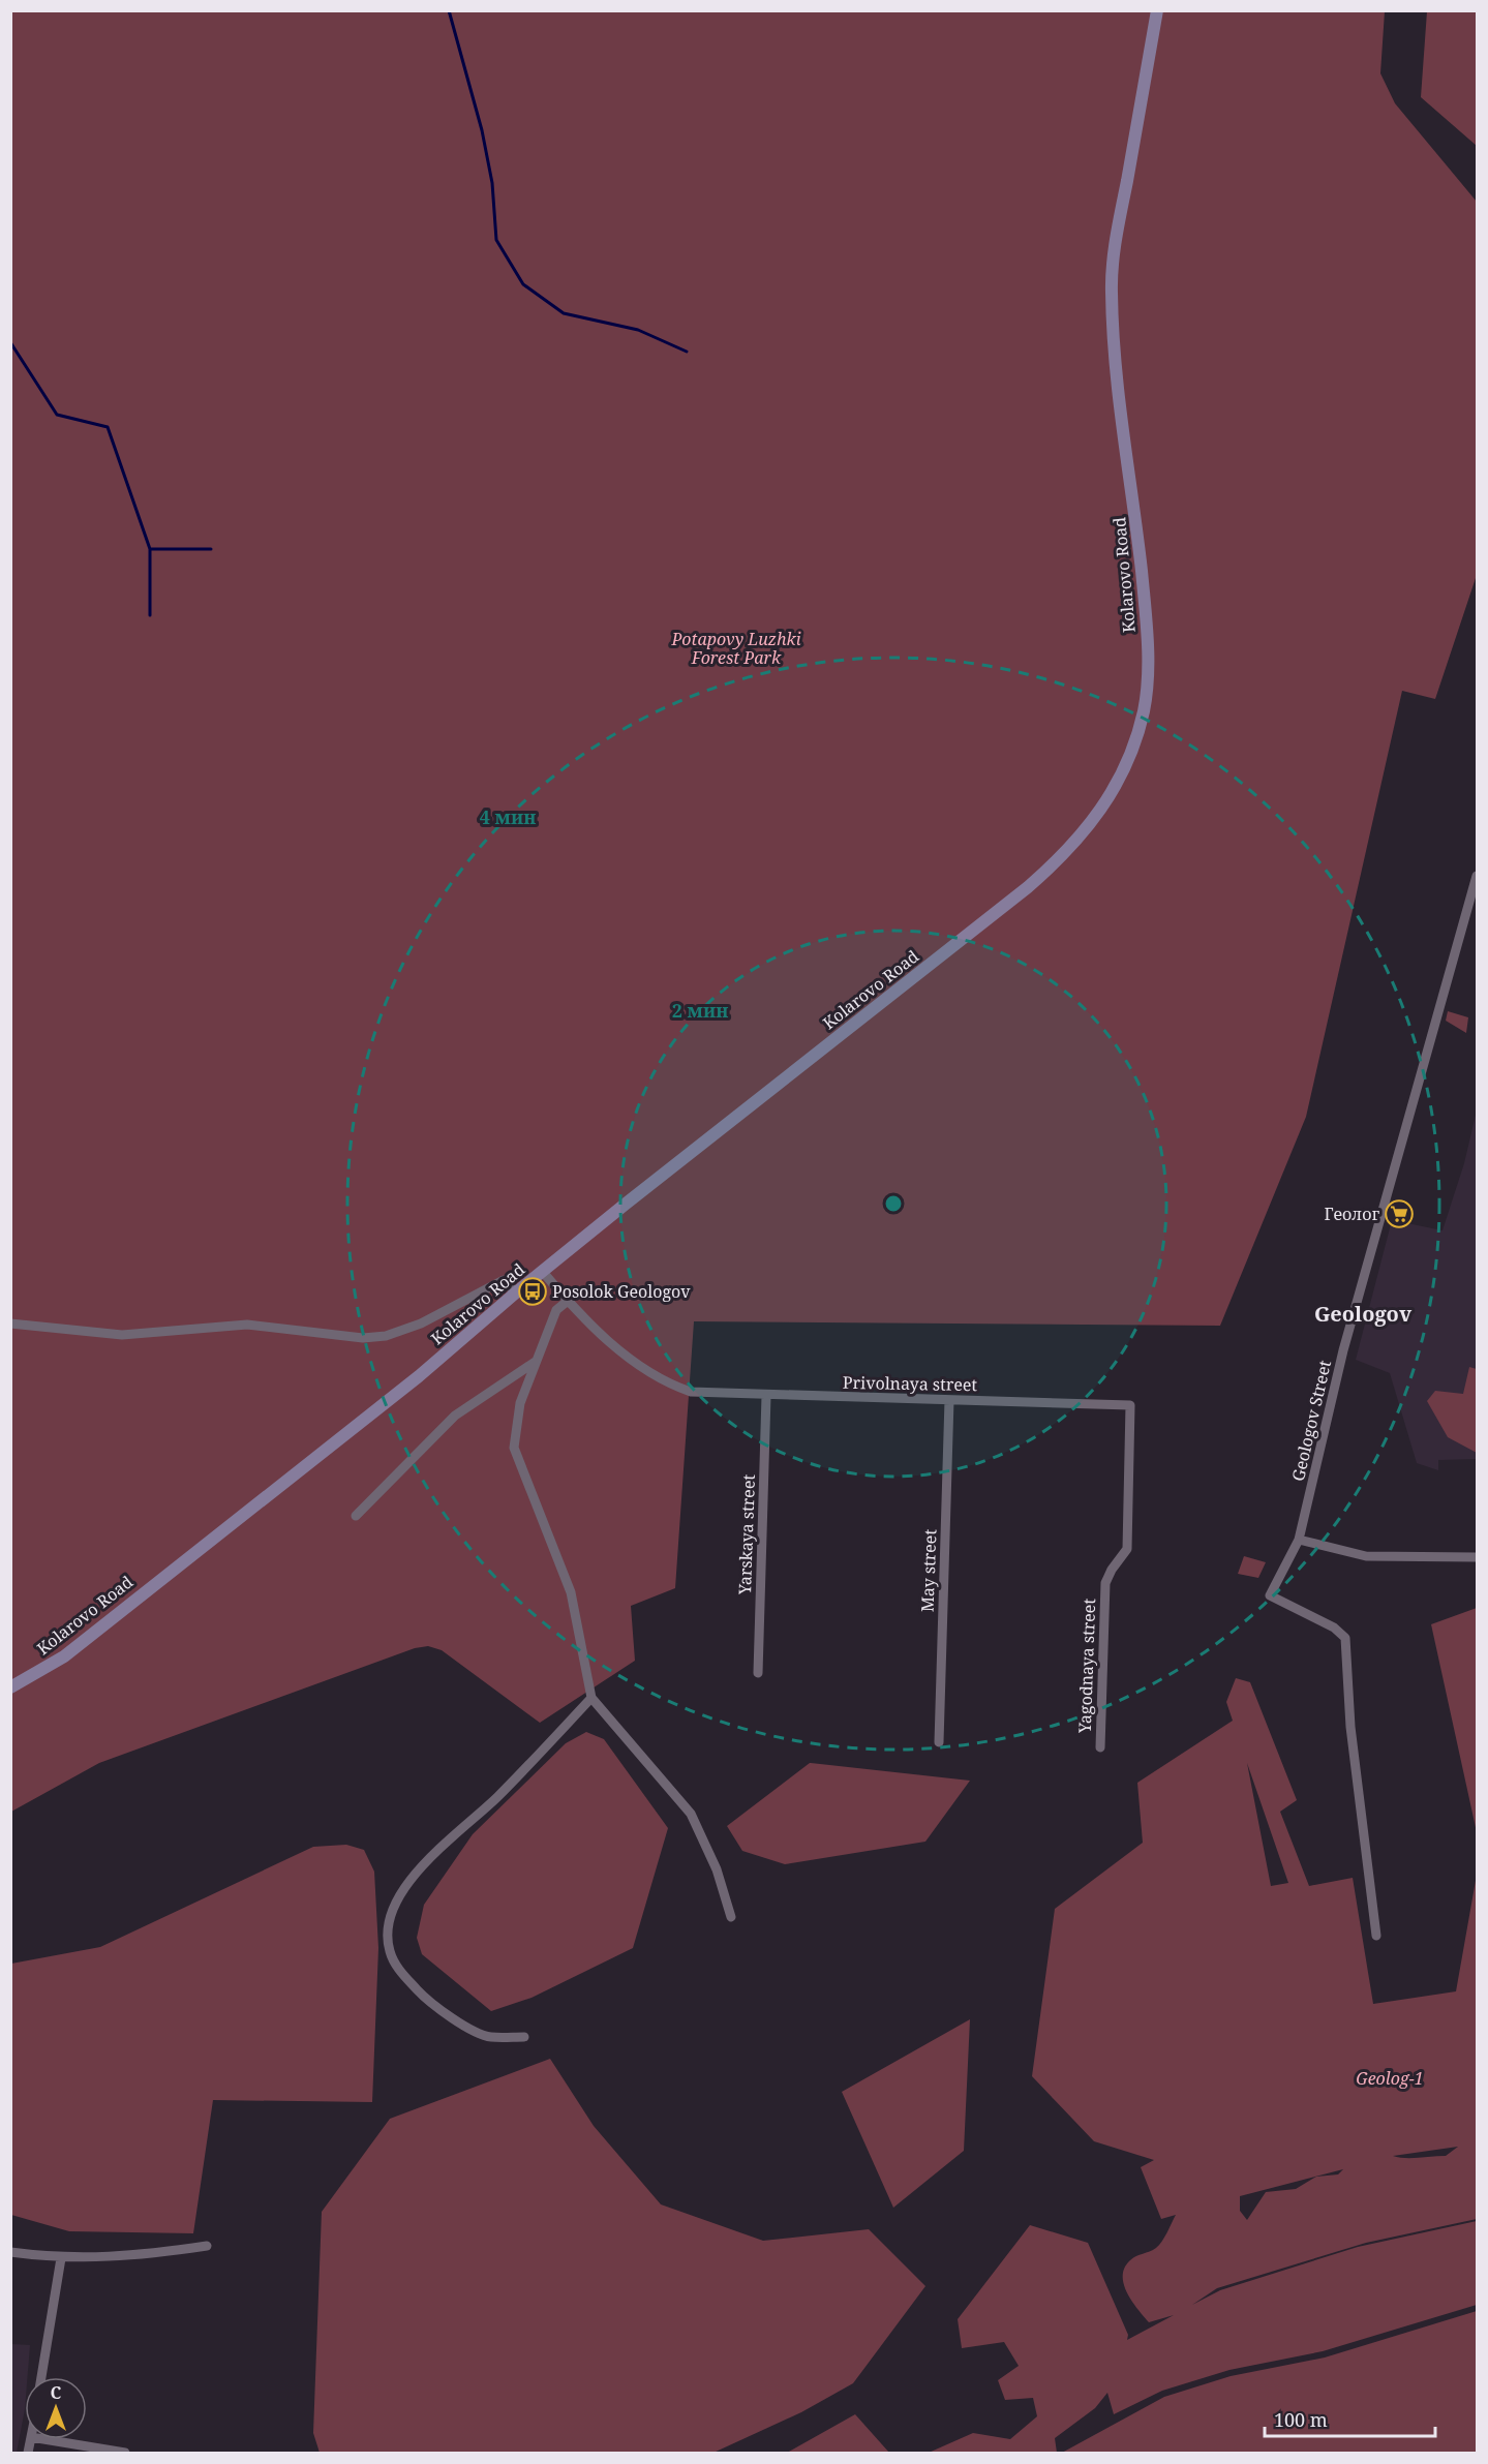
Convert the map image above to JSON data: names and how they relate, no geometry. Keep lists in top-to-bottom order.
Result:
{
  "streets": {
    "street": [
      "Kolarovo Road",
      "Privolnaya street",
      "Geologov Street",
      "Yarskaya street",
      "May street",
      "Yagodnaya street"
    ]
  },
  "crossings": [
    ["Privolnaya street", "Yarskaya street"],
    ["Privolnaya street", "May street"],
    ["Privolnaya street", "Yagodnaya street"]
  ],
  "districts": ["Geologov"],
  "parks": ["Potapovy Luzhki Forest Park", "Geolog-1"],
  "places": {
    "supermarket": ["Геолог"],
    "bus stop": ["Posolok Geologov"]
  },
  "scale_bar": "100 m",
  "north": "top",
  "rings": ["4 мин", "2 мин"]
}
